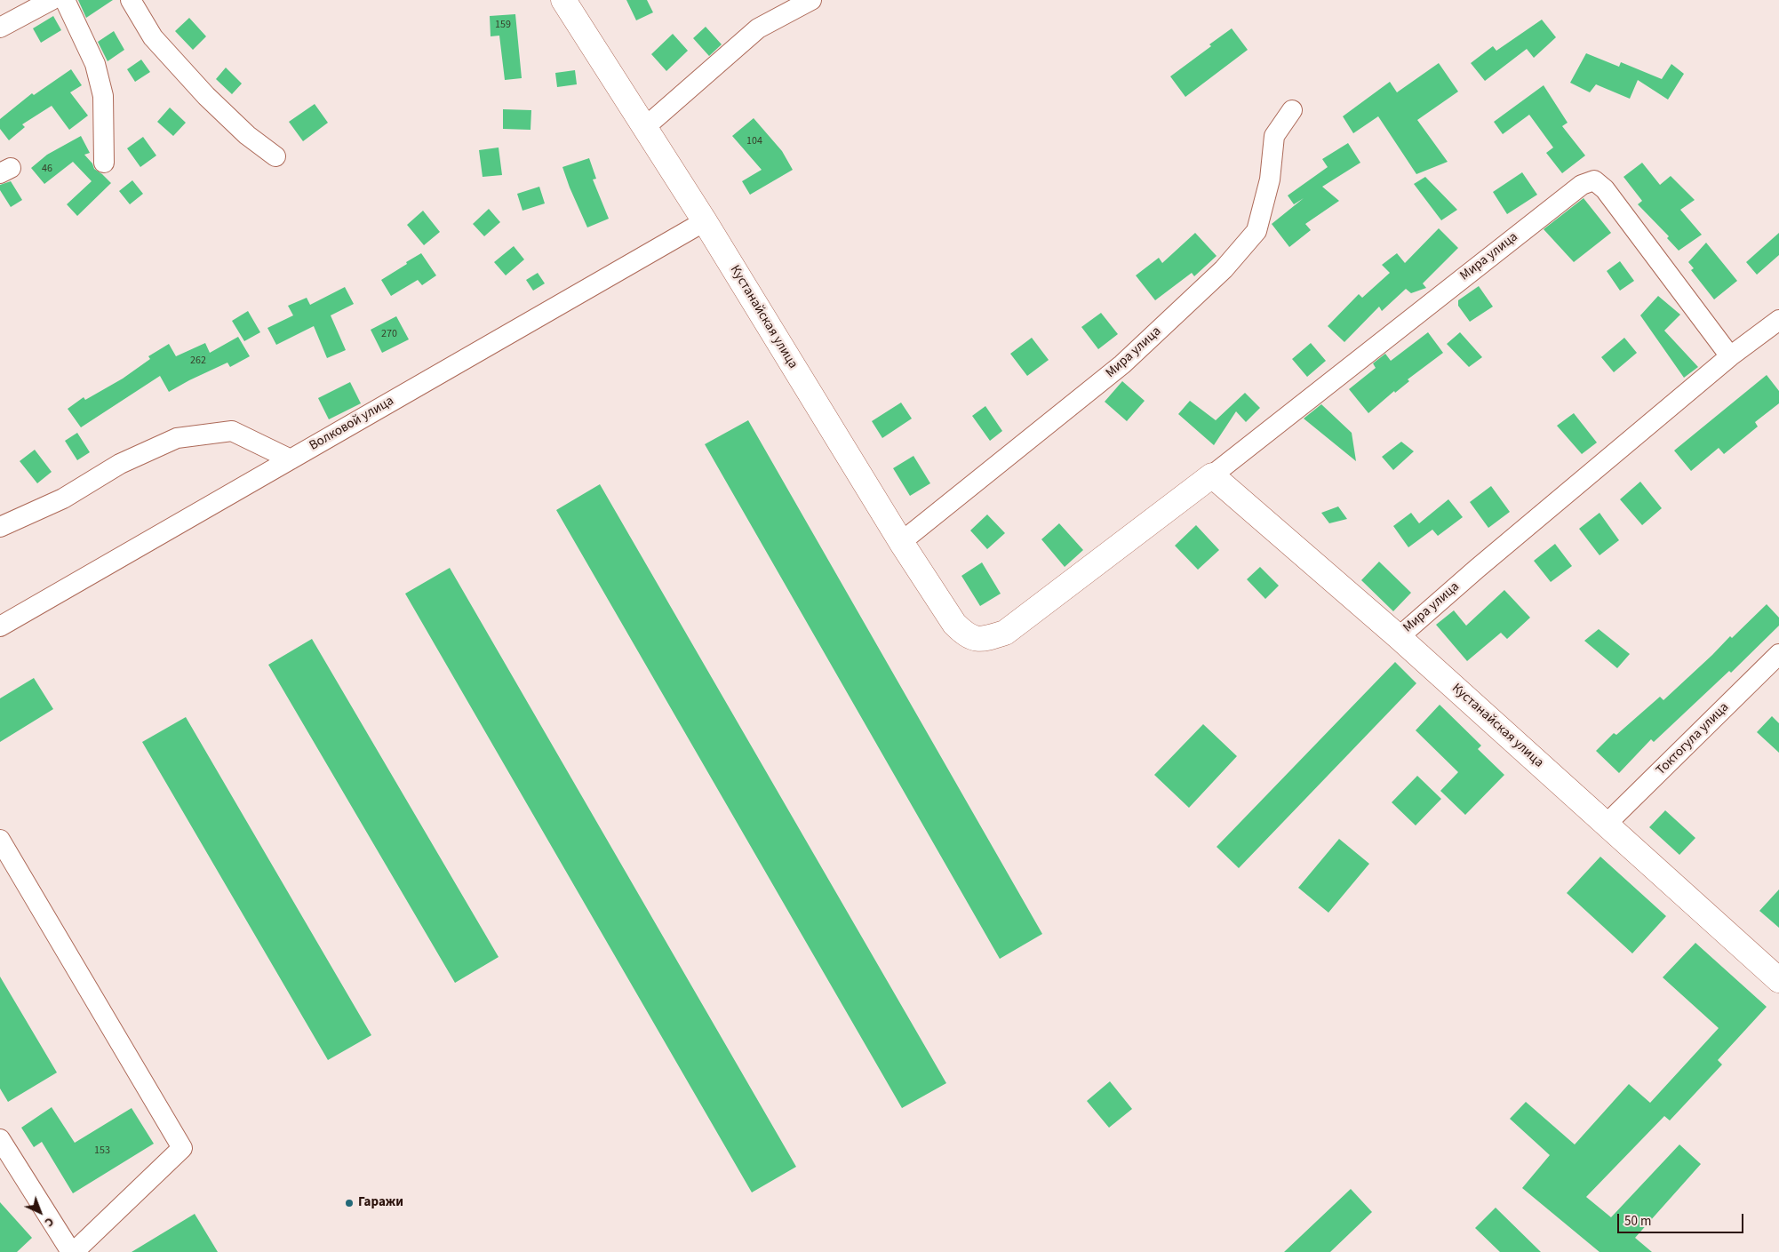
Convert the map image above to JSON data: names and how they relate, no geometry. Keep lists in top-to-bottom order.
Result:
{
  "streets": {
    "street": [
      "Мира улица",
      "Кустанайская улица",
      "Волковой улица",
      "Токтогула улица"
    ]
  },
  "crossings": [
    ["Мира улица", "Кустанайская улица"],
    ["Кустанайская улица", "Волковой улица"],
    ["Кустанайская улица", "Токтогула улица"]
  ],
  "places": ["Гаражи"],
  "house_numbers": [
    "159",
    "104",
    "46",
    "270",
    "262",
    "153"
  ],
  "scale_bar": "50 m",
  "north": "bottom right"
}
